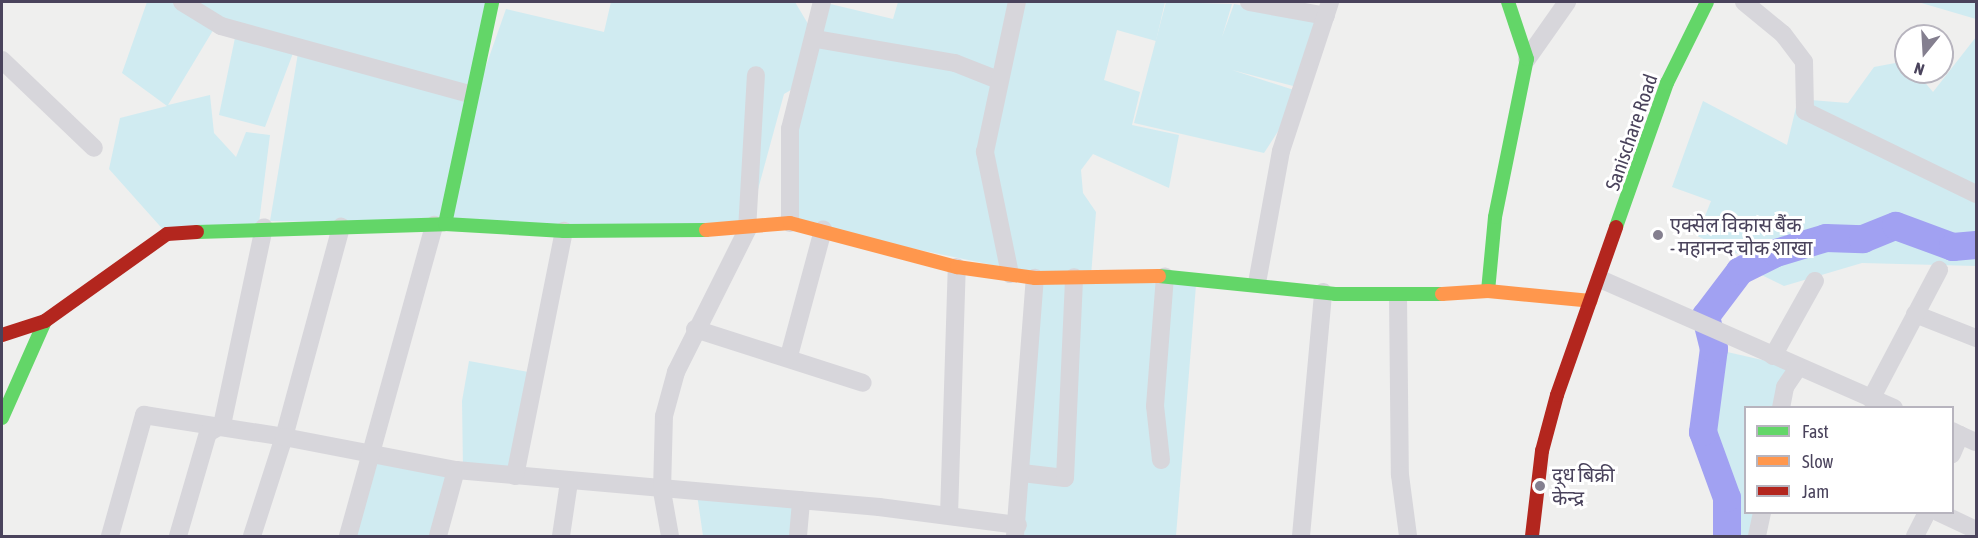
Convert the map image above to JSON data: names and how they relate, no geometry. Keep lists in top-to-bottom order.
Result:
{
  "streets": {
    "street": ["Sanischare Road"]
  },
  "places": ["एक्सेल विकास बैंक - महानन्द चोक शाखा", "दूध बिक्री केन्द्र"],
  "legend": ["Fast", "Slow", "Jam"],
  "north": "bottom"
}
